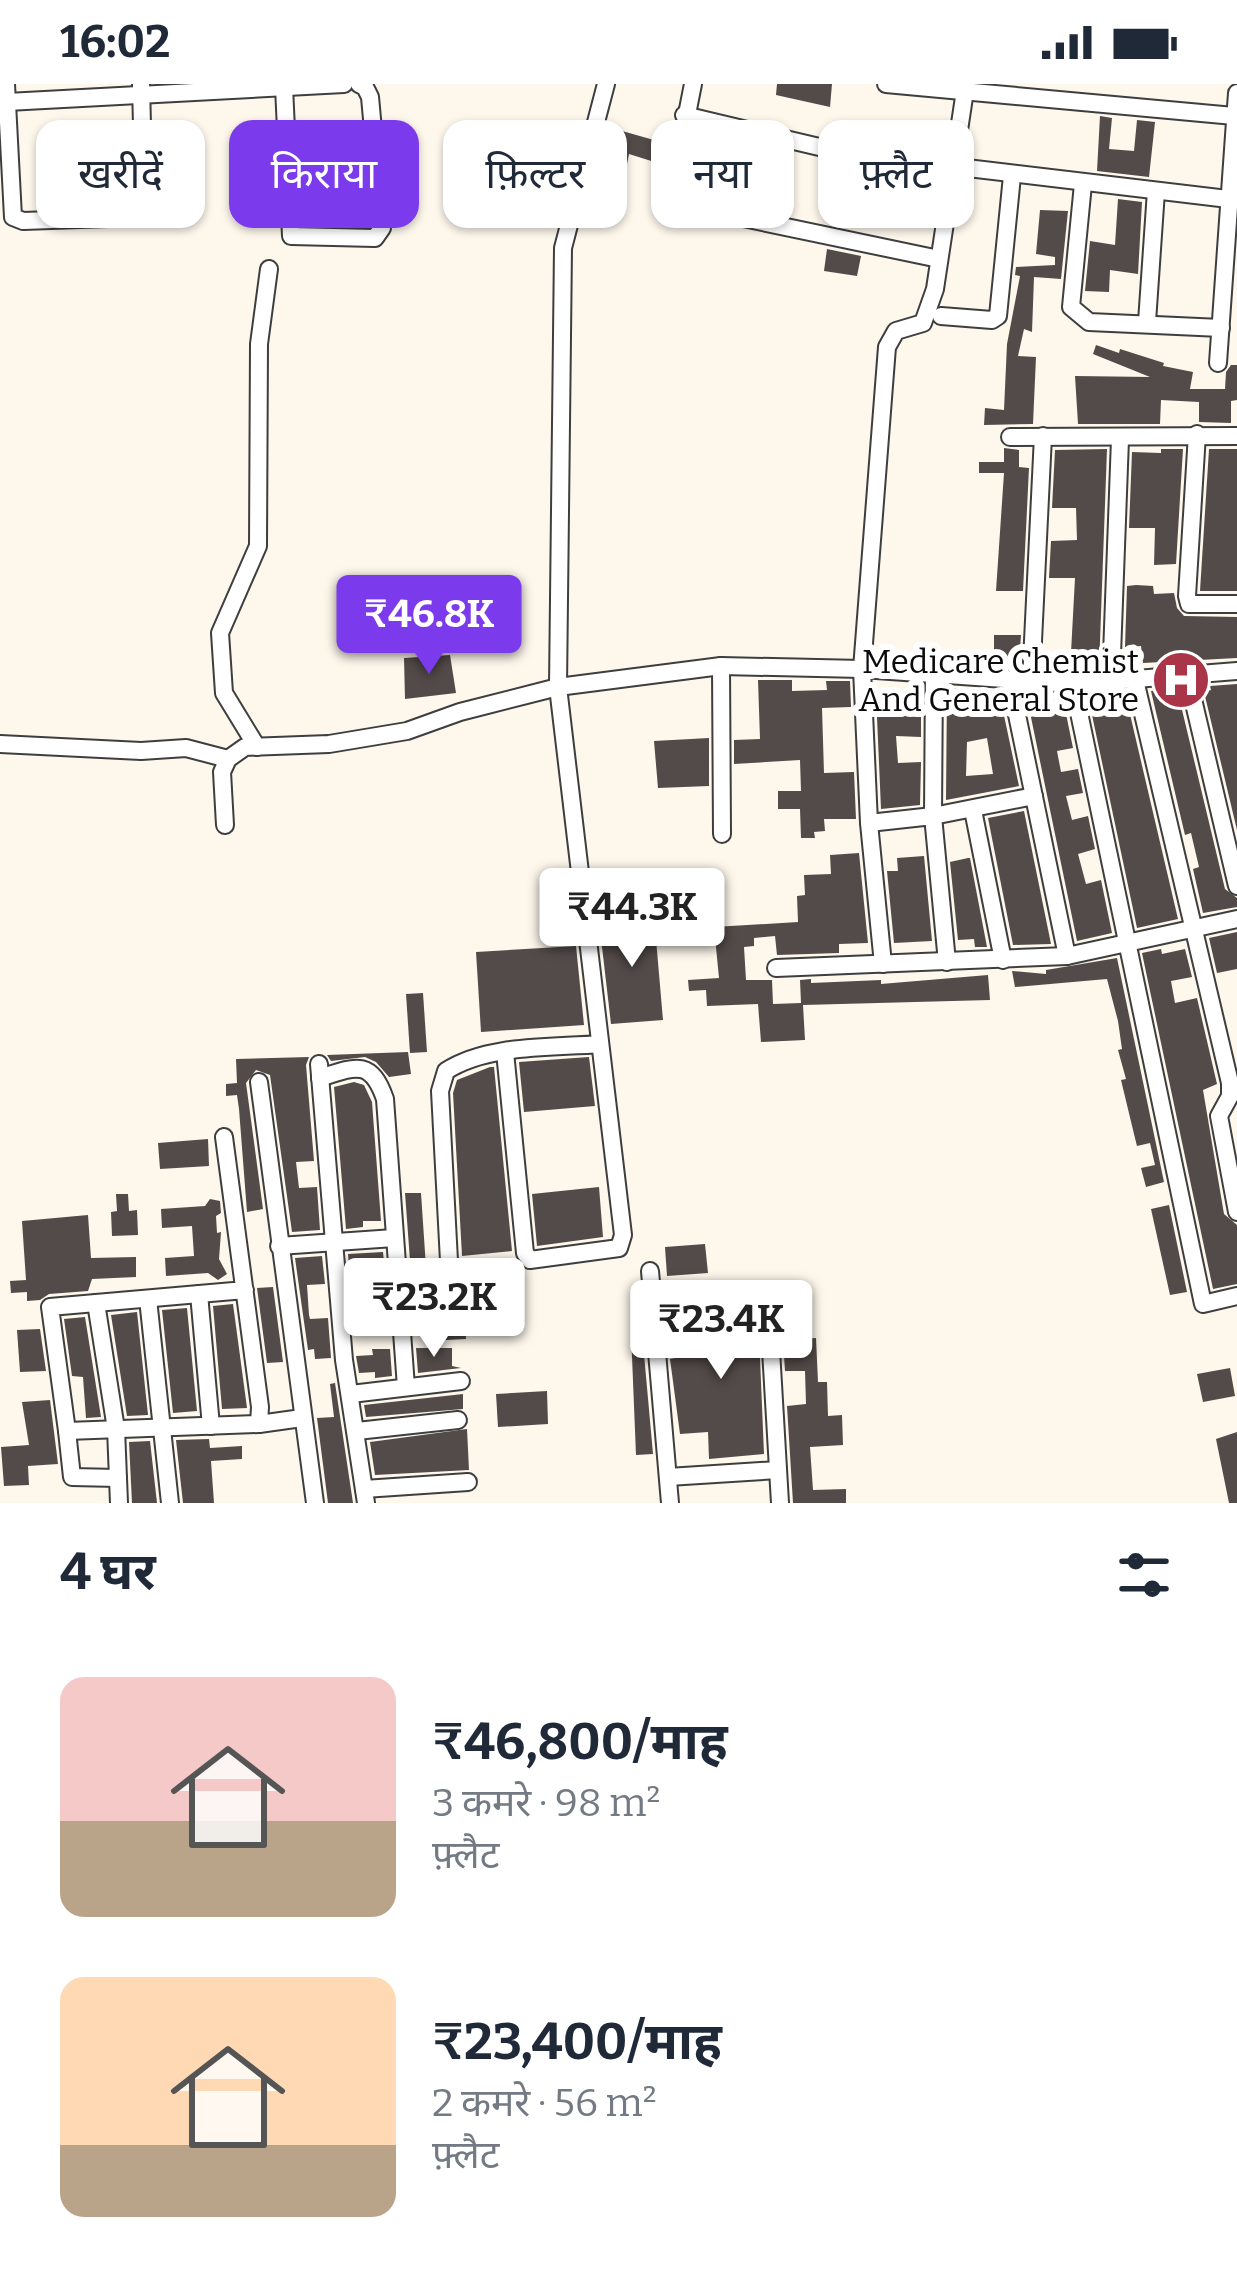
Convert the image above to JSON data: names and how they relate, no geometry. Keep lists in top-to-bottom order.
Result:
{
  "places": {
    "hospital": ["Medicare Chemist And General Store"]
  },
  "page": {
    "status": "16:02",
    "chip": [
      "खरीदें",
      "किराया",
      "फ़िल्टर",
      "नया",
      "फ़्लैट"
    ],
    "price": [
      "₹46.8K",
      "₹44.3K",
      "₹23.2K",
      "₹23.4K"
    ],
    "heading": "4 घर",
    "list": [
      {
        "name": "₹46,800/माह",
        "note": "3 कमरे · 98 m² · फ़्लैट"
      },
      {
        "name": "₹23,400/माह",
        "note": "2 कमरे · 56 m² · फ़्लैट"
      }
    ]
  }
}
